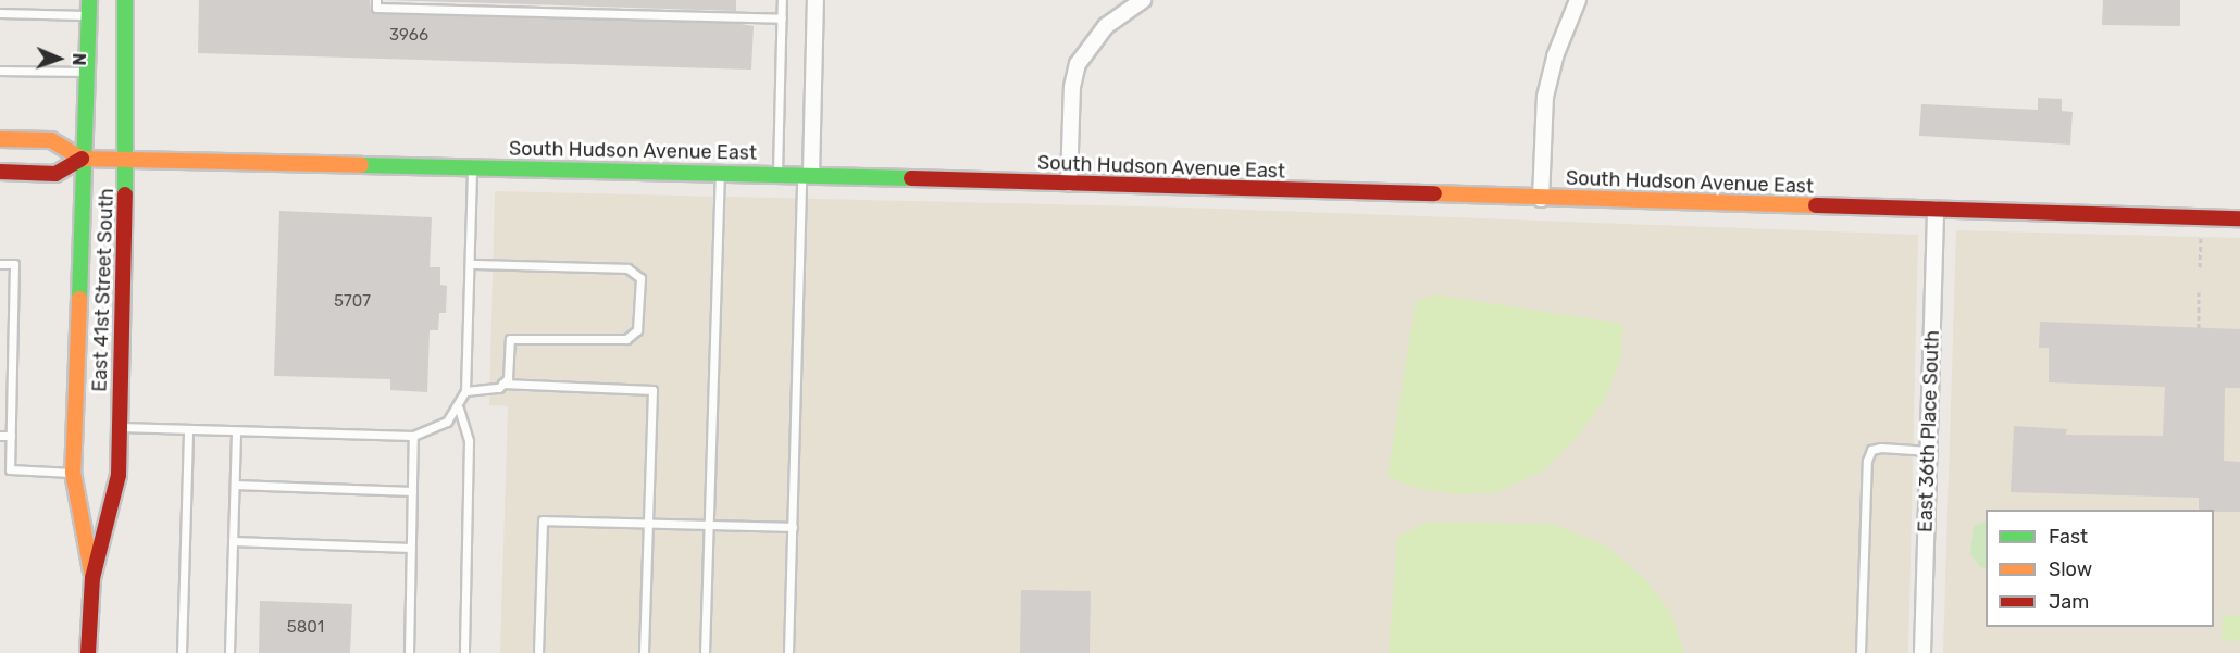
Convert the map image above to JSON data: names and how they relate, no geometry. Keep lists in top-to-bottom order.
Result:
{
  "streets": {
    "main road": ["South Hudson Avenue East", "East 41st Street South"],
    "street": ["East 36th Place South"]
  },
  "crossings": [
    ["South Hudson Avenue East", "East 41st Street South"],
    ["South Hudson Avenue East", "East 36th Place South"]
  ],
  "house_numbers": ["3966", "5707", "5801"],
  "legend": ["Fast", "Slow", "Jam"],
  "north": "right"
}
